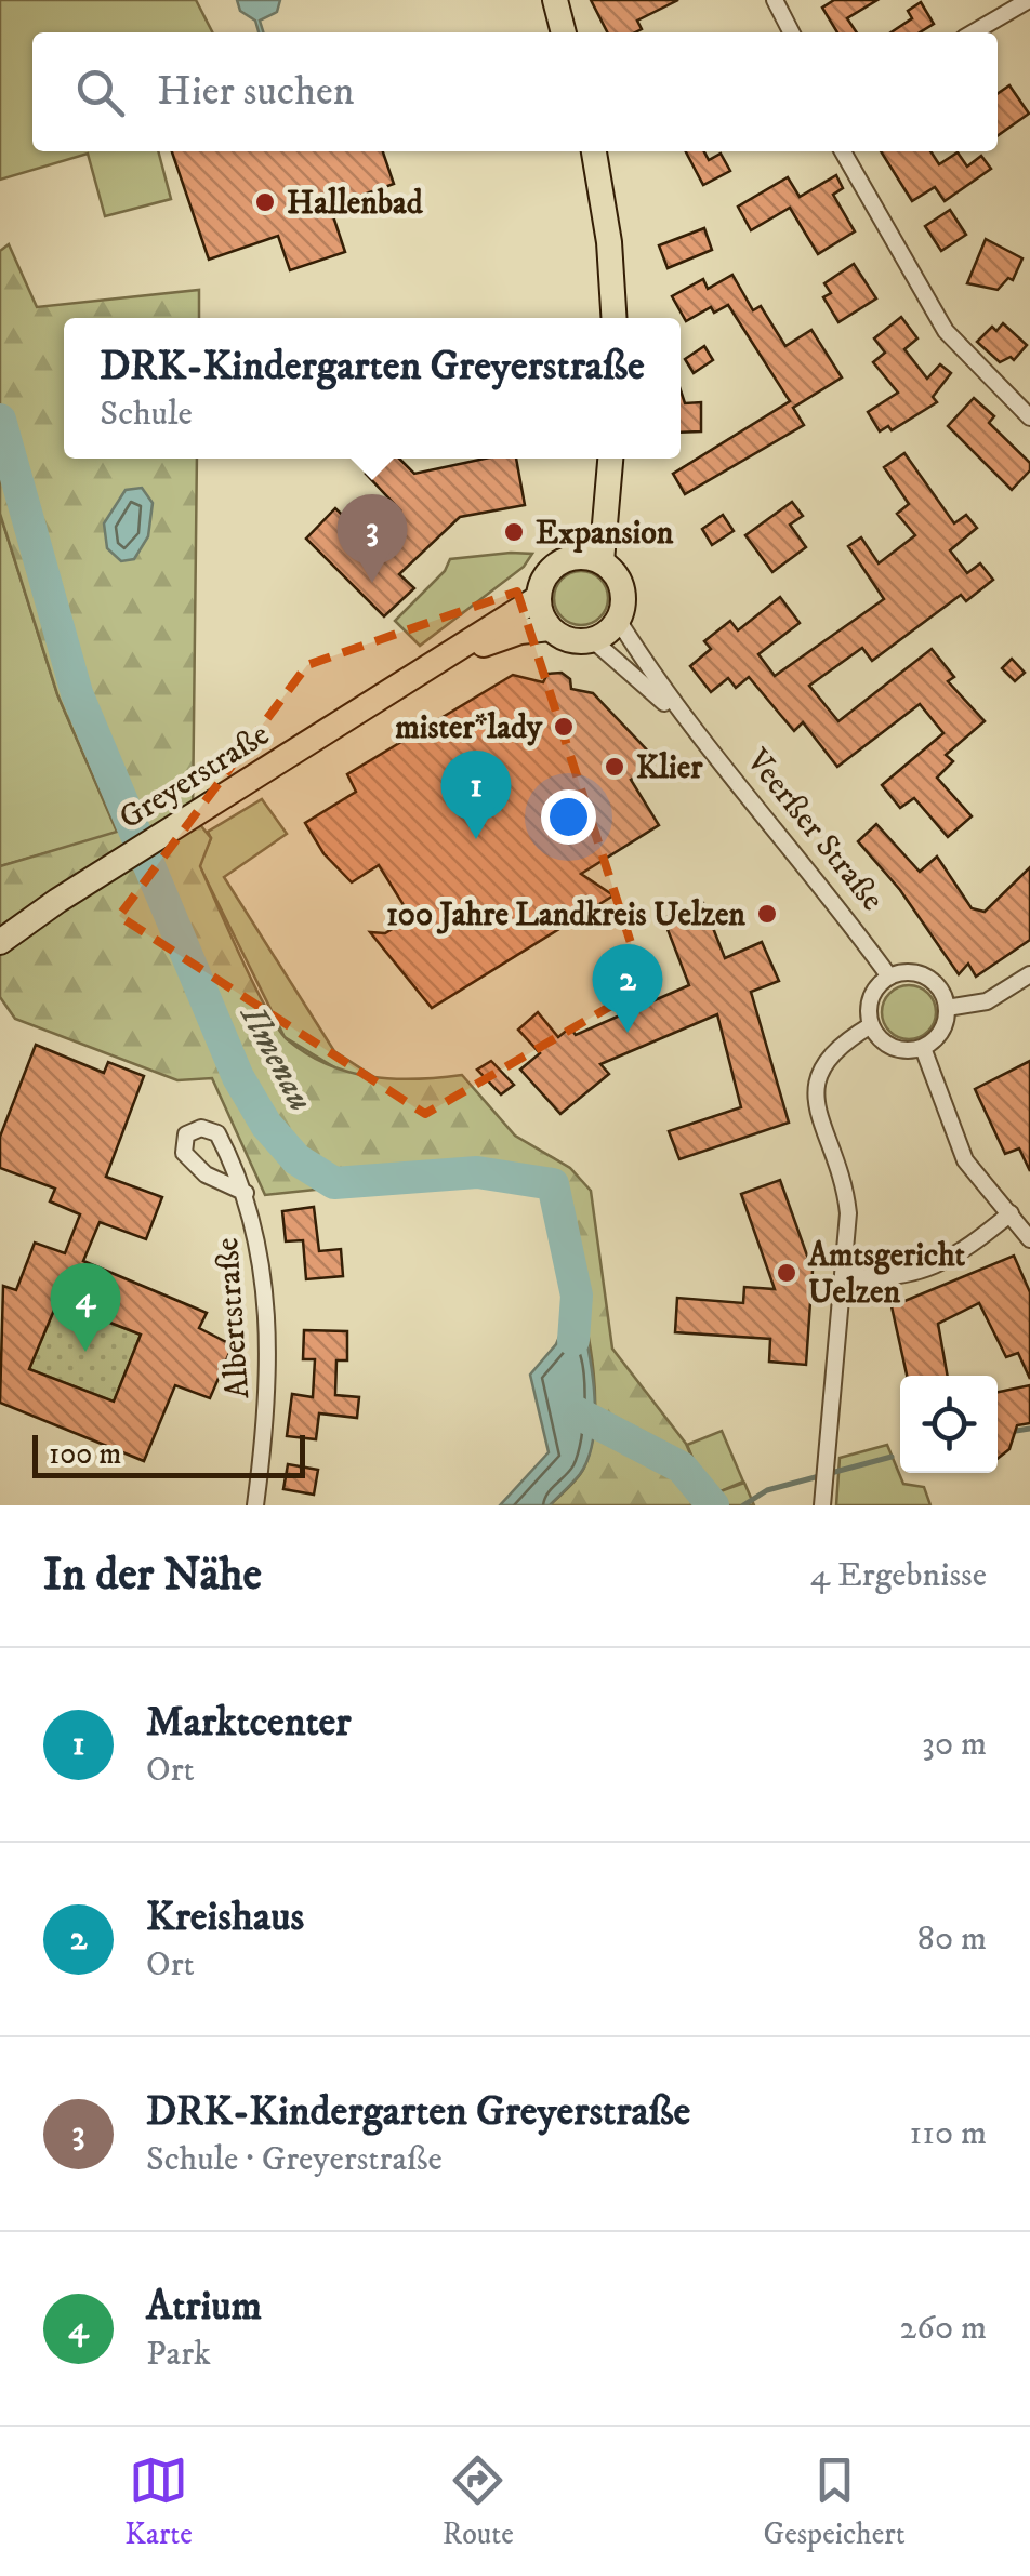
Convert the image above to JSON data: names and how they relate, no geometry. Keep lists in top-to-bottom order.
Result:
{
  "streets": {
    "main road": ["Greyerstraße"],
    "street": ["Veerßer Straße", "Albertstraße"]
  },
  "crossings": [
    ["Greyerstraße", "Veerßer Straße"]
  ],
  "water": ["Ilmenau"],
  "places": [
    "Hallenbad",
    "Expansion",
    "mister*lady",
    "Klier",
    "100 Jahre Landkreis Uelzen",
    "Amtsgericht Uelzen"
  ],
  "scale_bar": "100 m",
  "page": {
    "search": "Hier suchen",
    "popup": ["DRK-Kindergarten Greyerstraße", "Schule"],
    "pins": [
      "3",
      "1",
      "2",
      "4"
    ],
    "scale": "100 m",
    "heading": ["In der Nähe", "4 Ergebnisse"],
    "list": [
      {
        "mark": "1",
        "name": "Marktcenter",
        "note": "Ort",
        "value": "30 m"
      },
      {
        "mark": "2",
        "name": "Kreishaus",
        "note": "Ort",
        "value": "80 m"
      },
      {
        "mark": "3",
        "name": "DRK-Kindergarten Greyerstraße",
        "note": "Schule · Greyerstraße",
        "value": "110 m"
      },
      {
        "mark": "4",
        "name": "Atrium",
        "note": "Park",
        "value": "260 m"
      }
    ],
    "nav": ["Karte", "Route", "Gespeichert"]
  }
}
